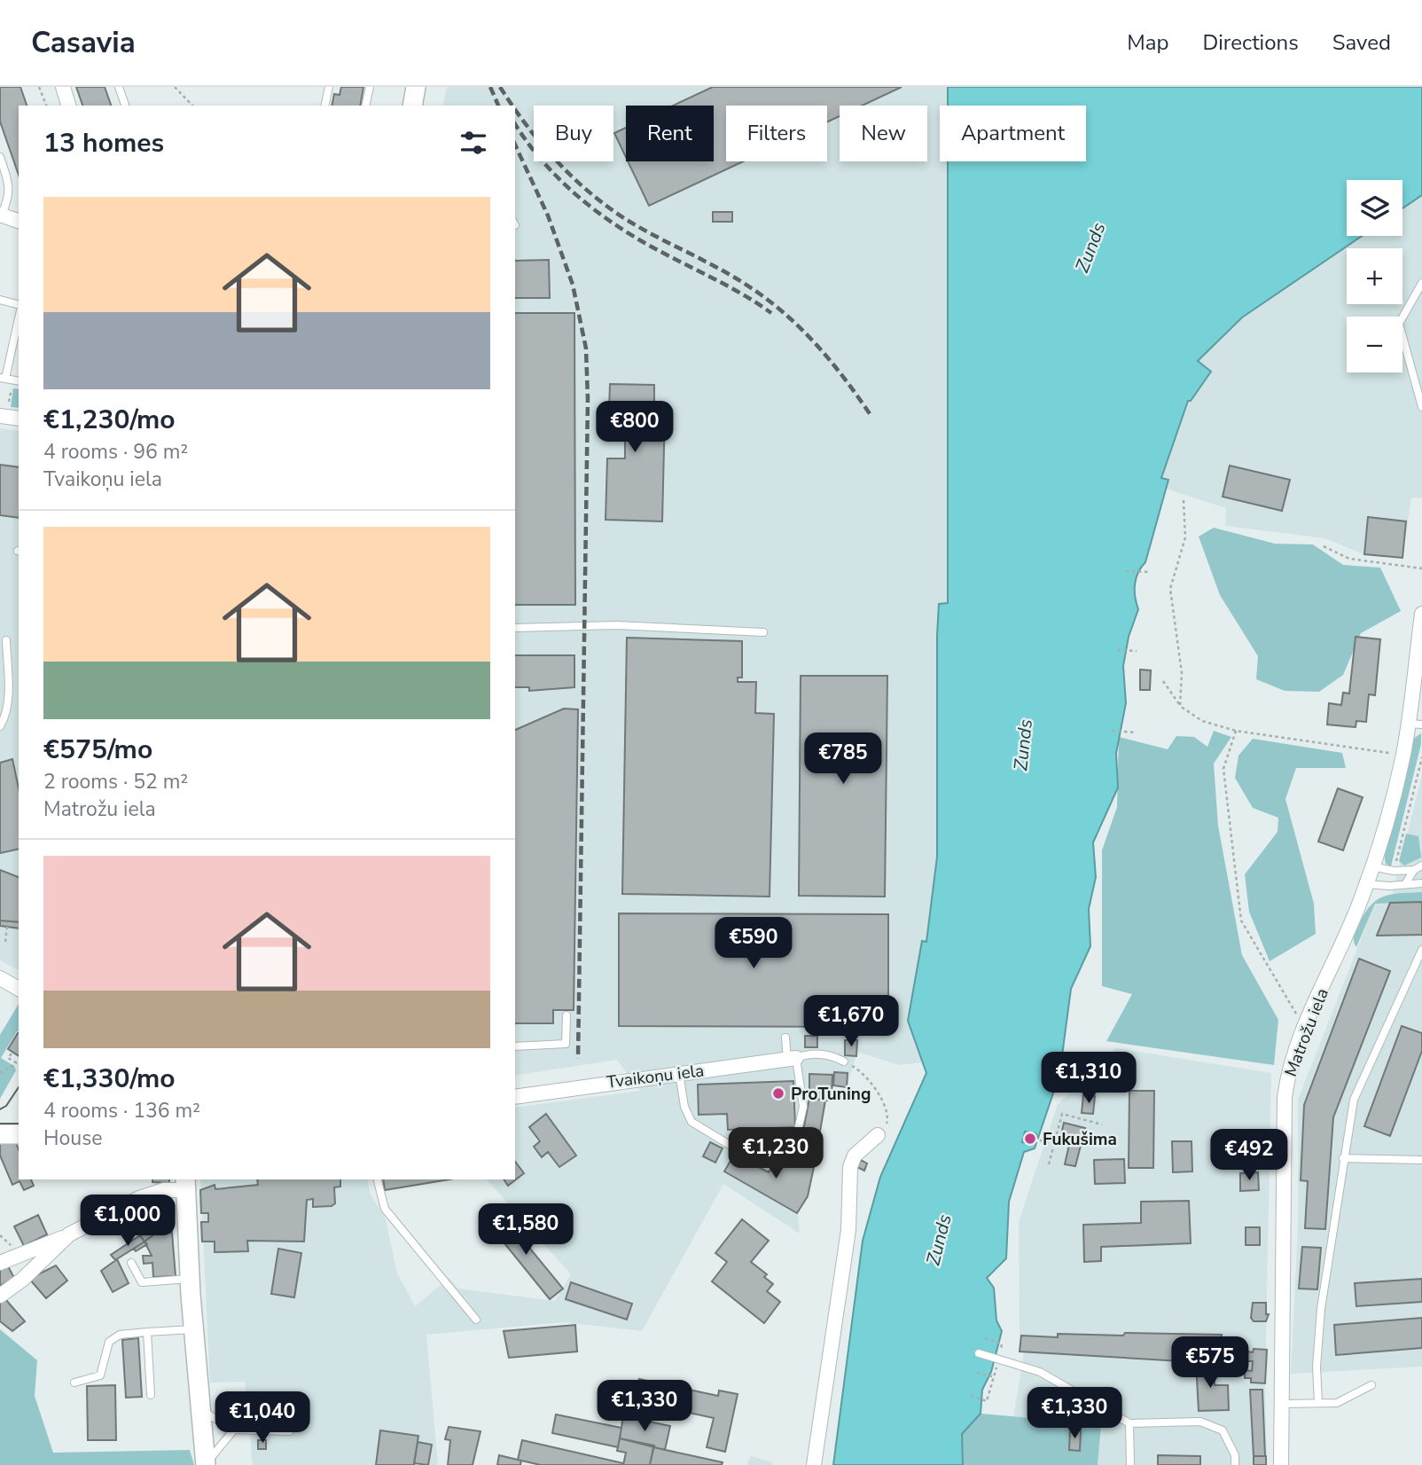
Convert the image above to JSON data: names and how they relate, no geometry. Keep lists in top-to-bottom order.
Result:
{
  "streets": {
    "street": ["Matrožu iela", "Tvaikoņu iela"]
  },
  "water": ["Zunds"],
  "places": ["ProTuning", "Fukušima"],
  "page": {
    "header": "Casavia",
    "nav": ["Map", "Directions", "Saved"],
    "chip": [
      "Buy",
      "Rent",
      "Filters",
      "New",
      "Apartment"
    ],
    "heading": "13 homes",
    "map_buttons": ["+", "−"],
    "list": [
      {
        "name": "€1,230/mo",
        "note": "4 rooms · 96 m² · Tvaikoņu iela"
      },
      {
        "name": "€575/mo",
        "note": "2 rooms · 52 m² · Matrožu iela"
      },
      {
        "name": "€1,330/mo",
        "note": "4 rooms · 136 m² · House"
      }
    ],
    "price": [
      "€800",
      "€785",
      "€590",
      "€1,670",
      "€1,310",
      "€1,230",
      "€492",
      "€1,000",
      "€1,580",
      "€575",
      "€1,330",
      "€1,330",
      "€1,040"
    ]
  }
}
